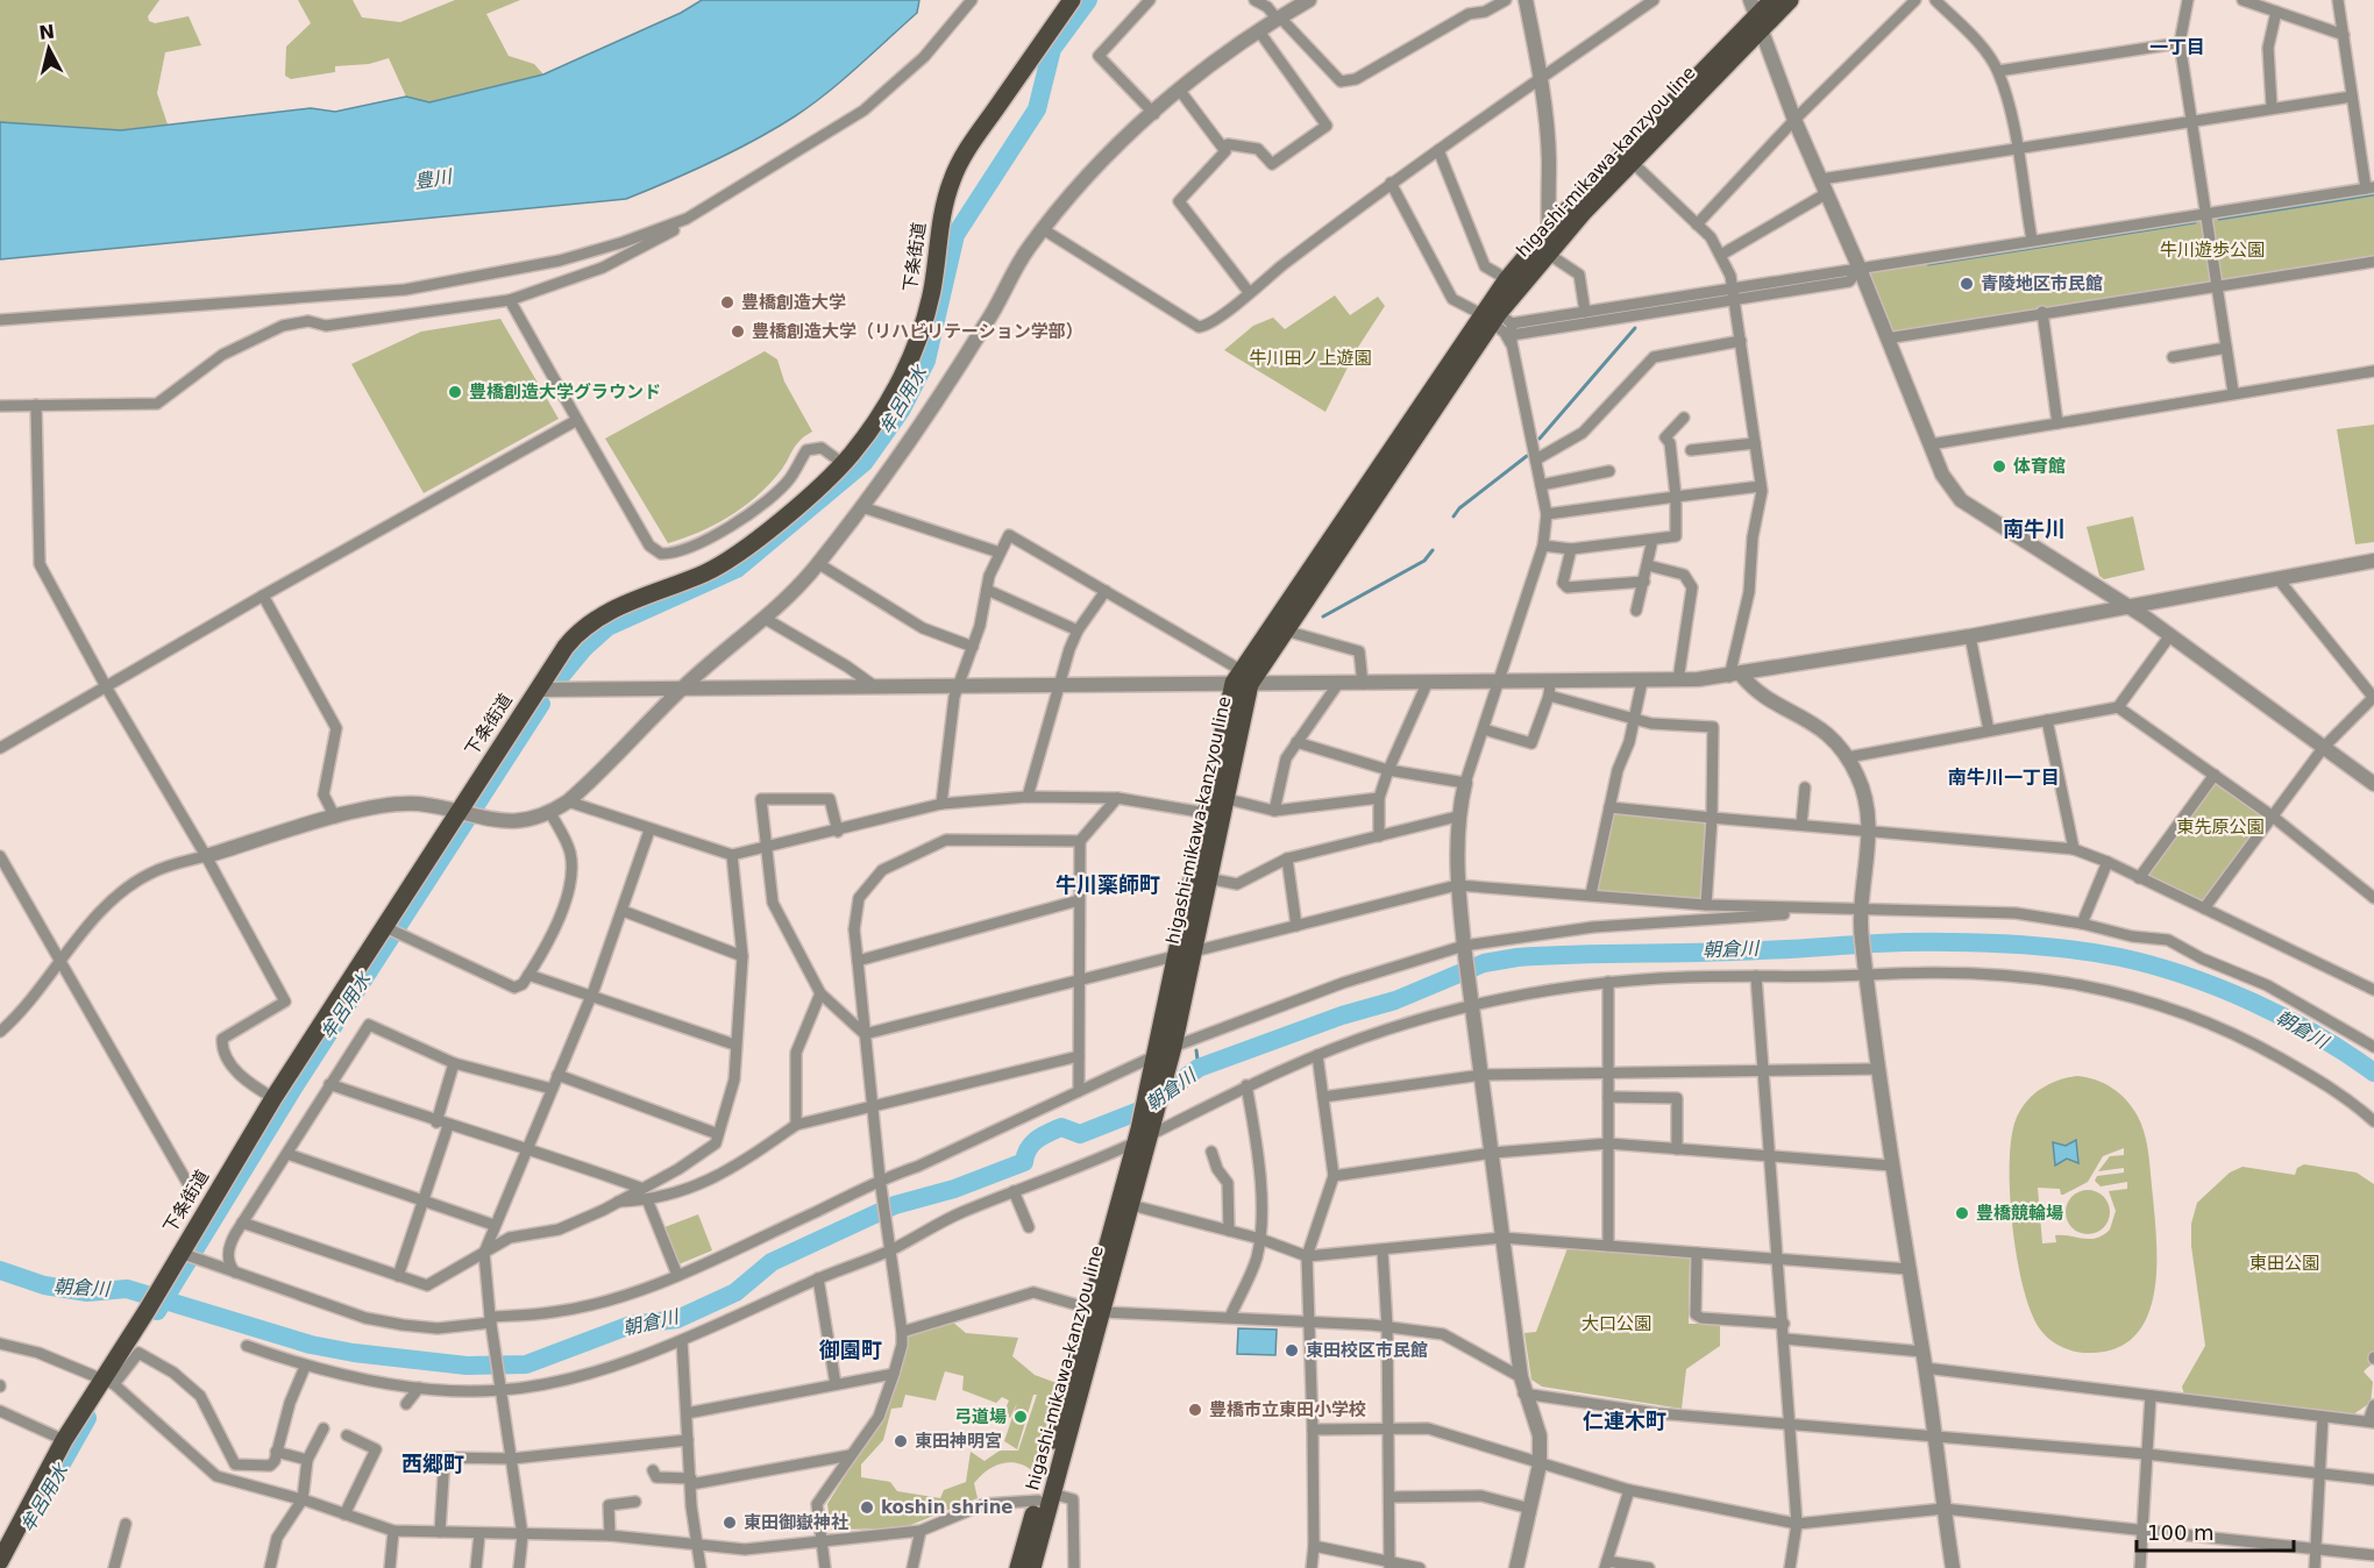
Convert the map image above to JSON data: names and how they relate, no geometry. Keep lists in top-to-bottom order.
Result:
{
  "streets": {
    "main road": ["higashi-mikawa-kanzyou line", "下条街道"]
  },
  "districts": [
    "一丁目",
    "南牛川",
    "南牛川一丁目",
    "牛川薬師町",
    "御園町",
    "仁連木町",
    "西郷町"
  ],
  "water": ["豊川", "牟呂用水", "朝倉川"],
  "parks": [
    "牛川遊歩公園",
    "牛川田ノ上遊園",
    "東先原公園",
    "東田公園",
    "大口公園"
  ],
  "places": [
    "青陵地区市民館",
    "豊橋創造大学",
    "豊橋創造大学（リハビリテーション学部）",
    "豊橋創造大学グラウンド",
    "体育館",
    "豊橋競輪場",
    "東田校区市民館",
    "豊橋市立東田小学校",
    "弓道場",
    "東田神明宮",
    "koshin shrine",
    "東田御嶽神社"
  ],
  "scale_bar": "100 m",
  "north": "top"
}
